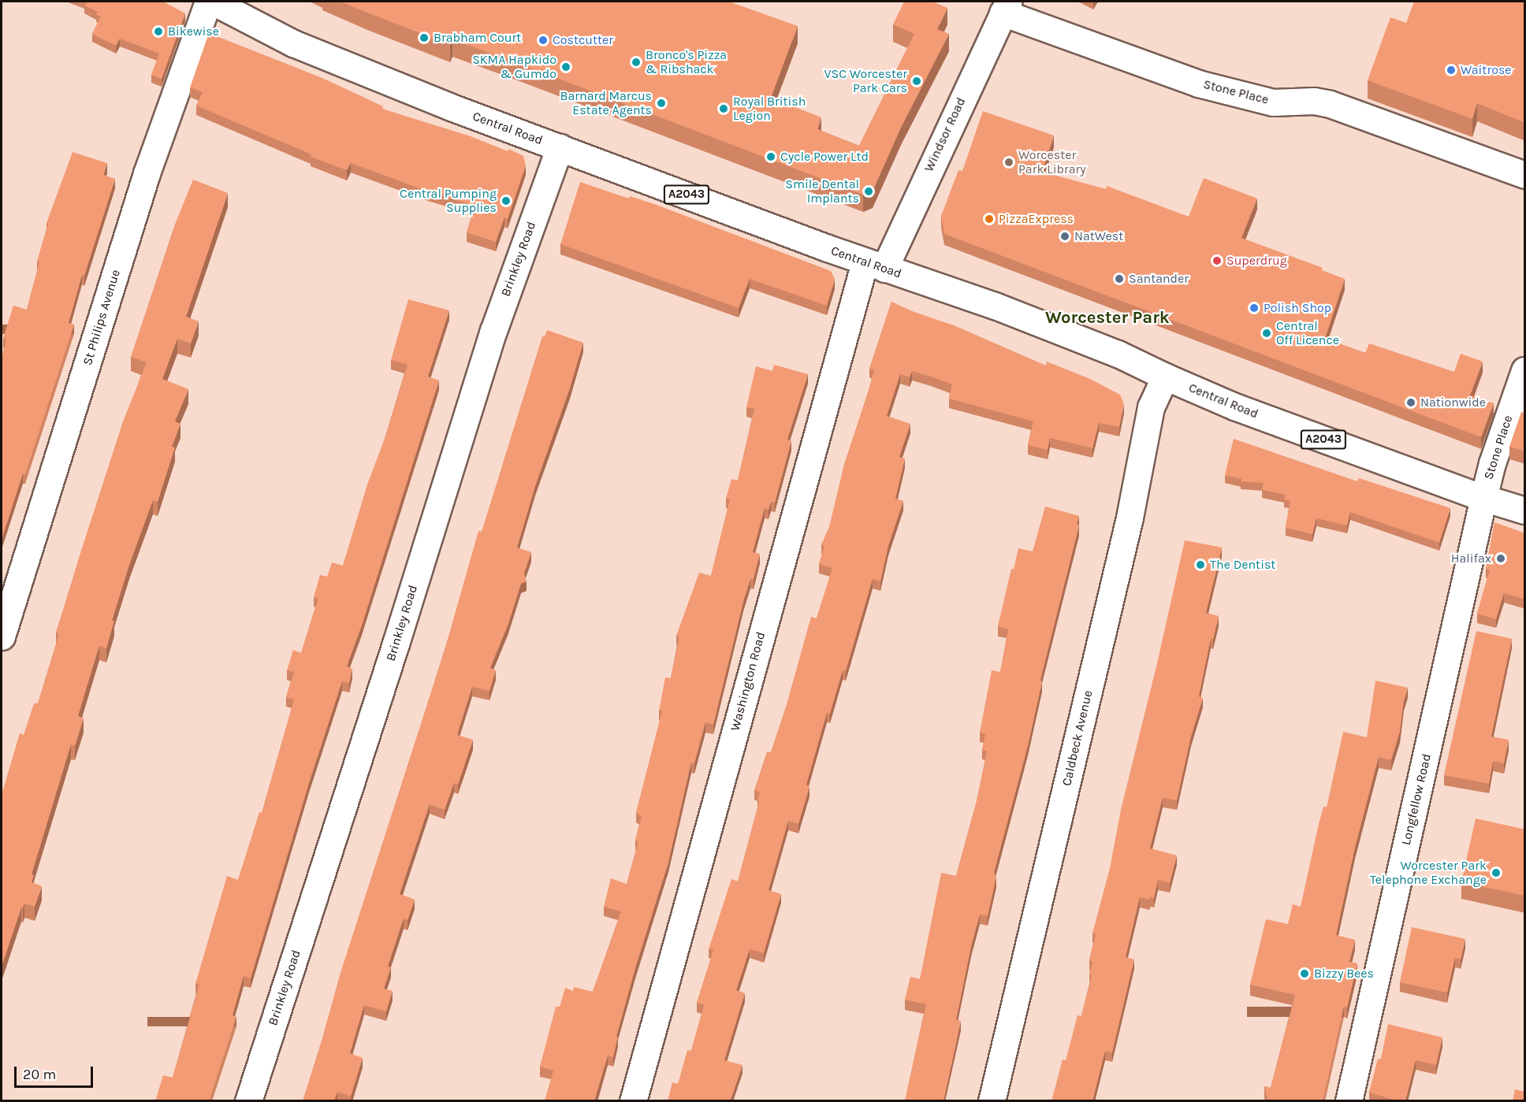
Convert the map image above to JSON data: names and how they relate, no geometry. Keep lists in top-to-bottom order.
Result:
{
  "streets": {
    "street": [
      "Stone Place",
      "Central Road",
      "Windsor Road",
      "A2043",
      "Brinkley Road",
      "St Philips Avenue",
      "Washington Road",
      "Caldbeck Avenue",
      "Longfellow Road"
    ]
  },
  "crossings": [
    ["Stone Place", "Central Road"],
    ["Stone Place", "Windsor Road"],
    ["Stone Place", "Longfellow Road"],
    ["Central Road", "Windsor Road"],
    ["Central Road", "Brinkley Road"],
    ["Central Road", "Washington Road"],
    ["Central Road", "Caldbeck Avenue"],
    ["Central Road", "Longfellow Road"],
    ["Windsor Road", "Washington Road"]
  ],
  "districts": ["Worcester Park"],
  "places": [
    "Bikewise",
    "Brabham Court",
    "Costcutter",
    "Bronco's Pizza & Ribshack",
    "SKMA Hapkido & Gumdo",
    "Waitrose",
    "VSC Worcester Park Cars",
    "Barnard Marcus Estate Agents",
    "Royal British Legion",
    "Cycle Power Ltd",
    "Worcester Park Library",
    "Smile Dental Implants",
    "Central Pumping Supplies",
    "PizzaExpress",
    "NatWest",
    "Superdrug",
    "Santander",
    "Polish Shop",
    "Central Off Licence",
    "Nationwide",
    "Halifax",
    "The Dentist",
    "Worcester Park Telephone Exchange",
    "Bizzy Bees"
  ],
  "scale_bar": "20 m"
}
